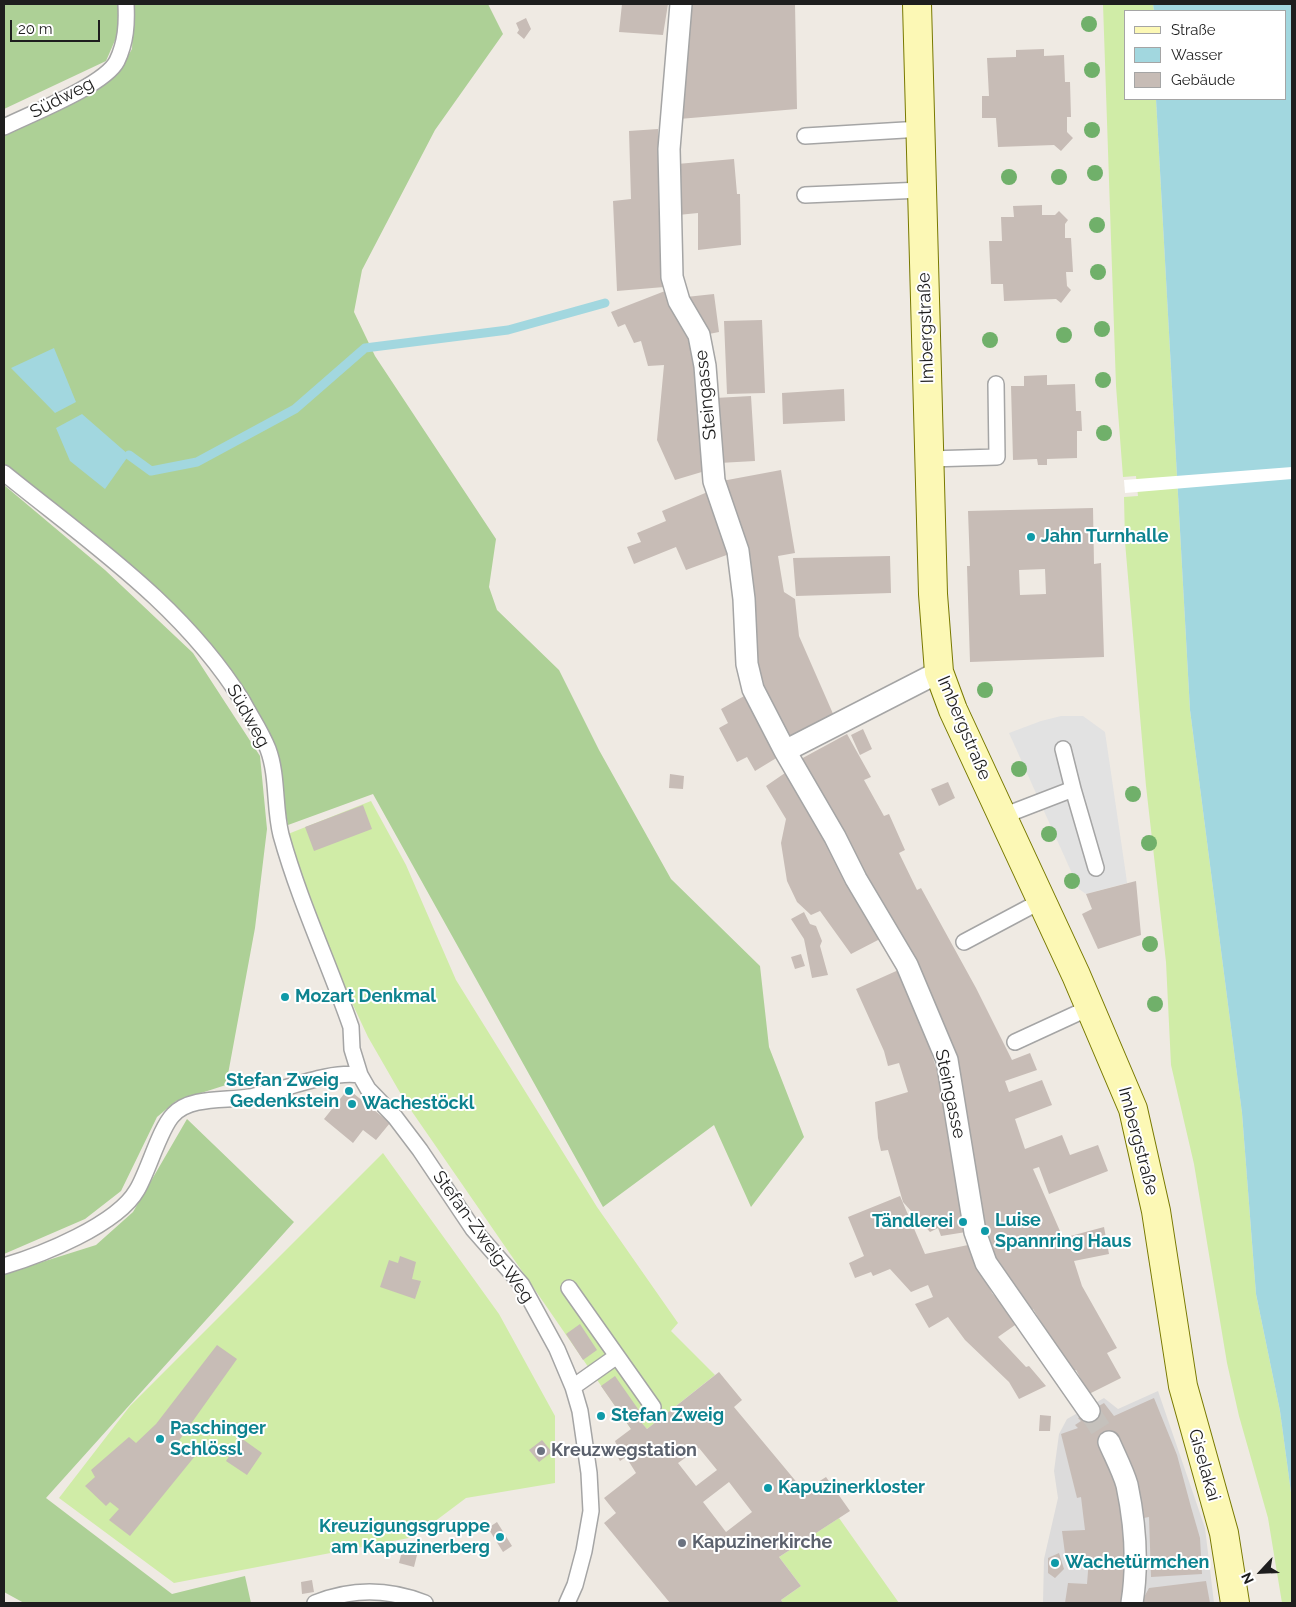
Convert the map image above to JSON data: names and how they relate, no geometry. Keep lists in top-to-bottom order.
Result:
{
  "streets": {
    "main road": ["Imbergstraße", "Giselakai"],
    "street": ["Steingasse"],
    "lane": ["Südweg", "Stefan-Zweig-Weg"]
  },
  "crossings": [
    ["Südweg", "Stefan-Zweig-Weg"],
    ["Imbergstraße", "Giselakai"]
  ],
  "places": [
    "Jahn Turnhalle",
    "Mozart Denkmal",
    "Stefan Zweig Gedenkstein",
    "Wachestöckl",
    "Tändlerei",
    "Luise Spannring Haus",
    "Stefan Zweig",
    "Paschinger Schlössl",
    "Kreuzwegstation",
    "Kapuzinerkloster",
    "Kreuzigungsgruppe am Kapuzinerberg",
    "Kapuzinerkirche",
    "Wachetürmchen"
  ],
  "legend": ["Straße", "Wasser", "Gebäude"],
  "scale_bar": "20 m",
  "north": "bottom left"
}
